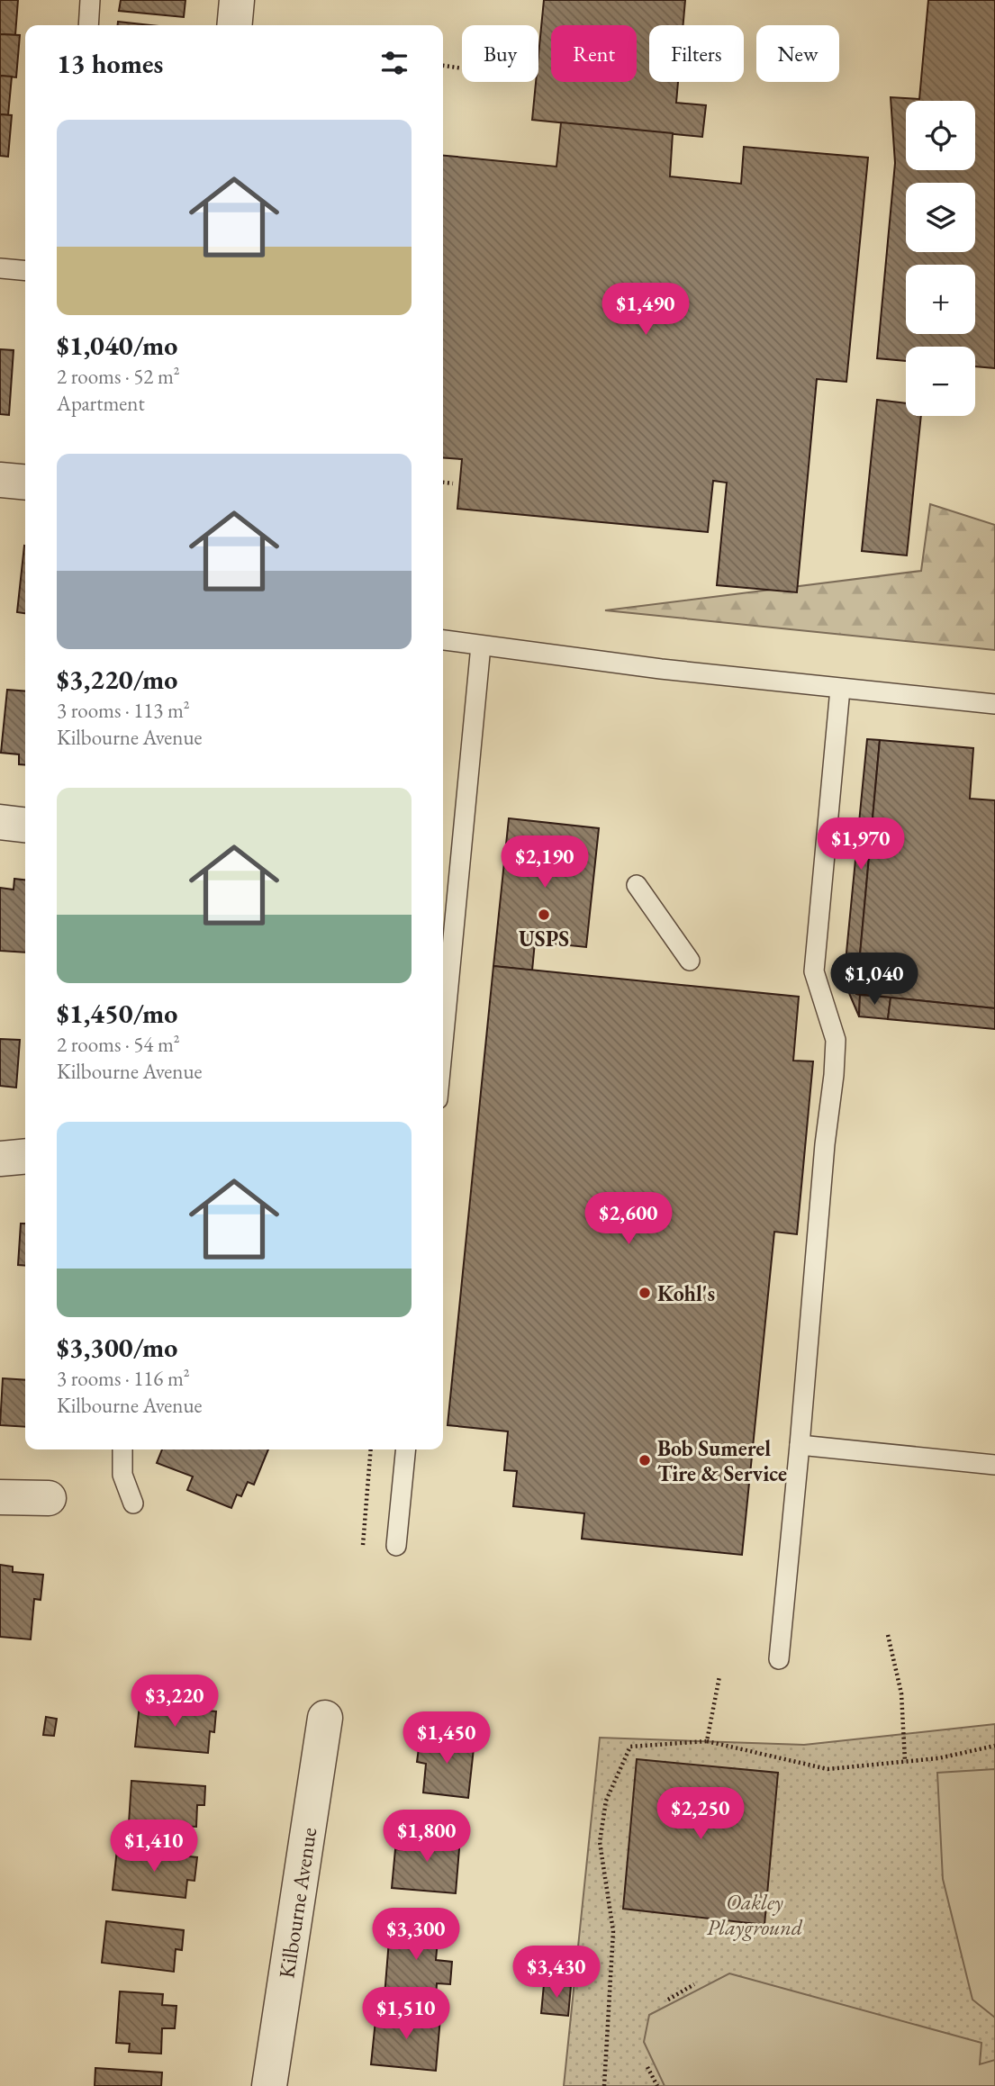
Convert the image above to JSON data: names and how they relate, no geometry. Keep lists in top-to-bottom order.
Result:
{
  "streets": {
    "street": ["Kilbourne Avenue"]
  },
  "parks": ["Oakley Playground"],
  "places": ["USPS", "Kohl's", "Bob Sumerel Tire & Service"],
  "page": {
    "chip": [
      "Buy",
      "Rent",
      "Filters",
      "New"
    ],
    "heading": "13 homes",
    "map_buttons": ["+", "−"],
    "list": [
      {
        "name": "$1,040/mo",
        "note": "2 rooms · 52 m² · Apartment"
      },
      {
        "name": "$3,220/mo",
        "note": "3 rooms · 113 m² · Kilbourne Avenue"
      },
      {
        "name": "$1,450/mo",
        "note": "2 rooms · 54 m² · Kilbourne Avenue"
      },
      {
        "name": "$3,300/mo",
        "note": "3 rooms · 116 m² · Kilbourne Avenue"
      }
    ],
    "price": [
      "$1,490",
      "$1,970",
      "$2,190",
      "$1,040",
      "$2,600",
      "$3,220",
      "$1,450",
      "$2,250",
      "$1,800",
      "$1,410",
      "$3,300",
      "$3,430",
      "$1,510"
    ]
  }
}
